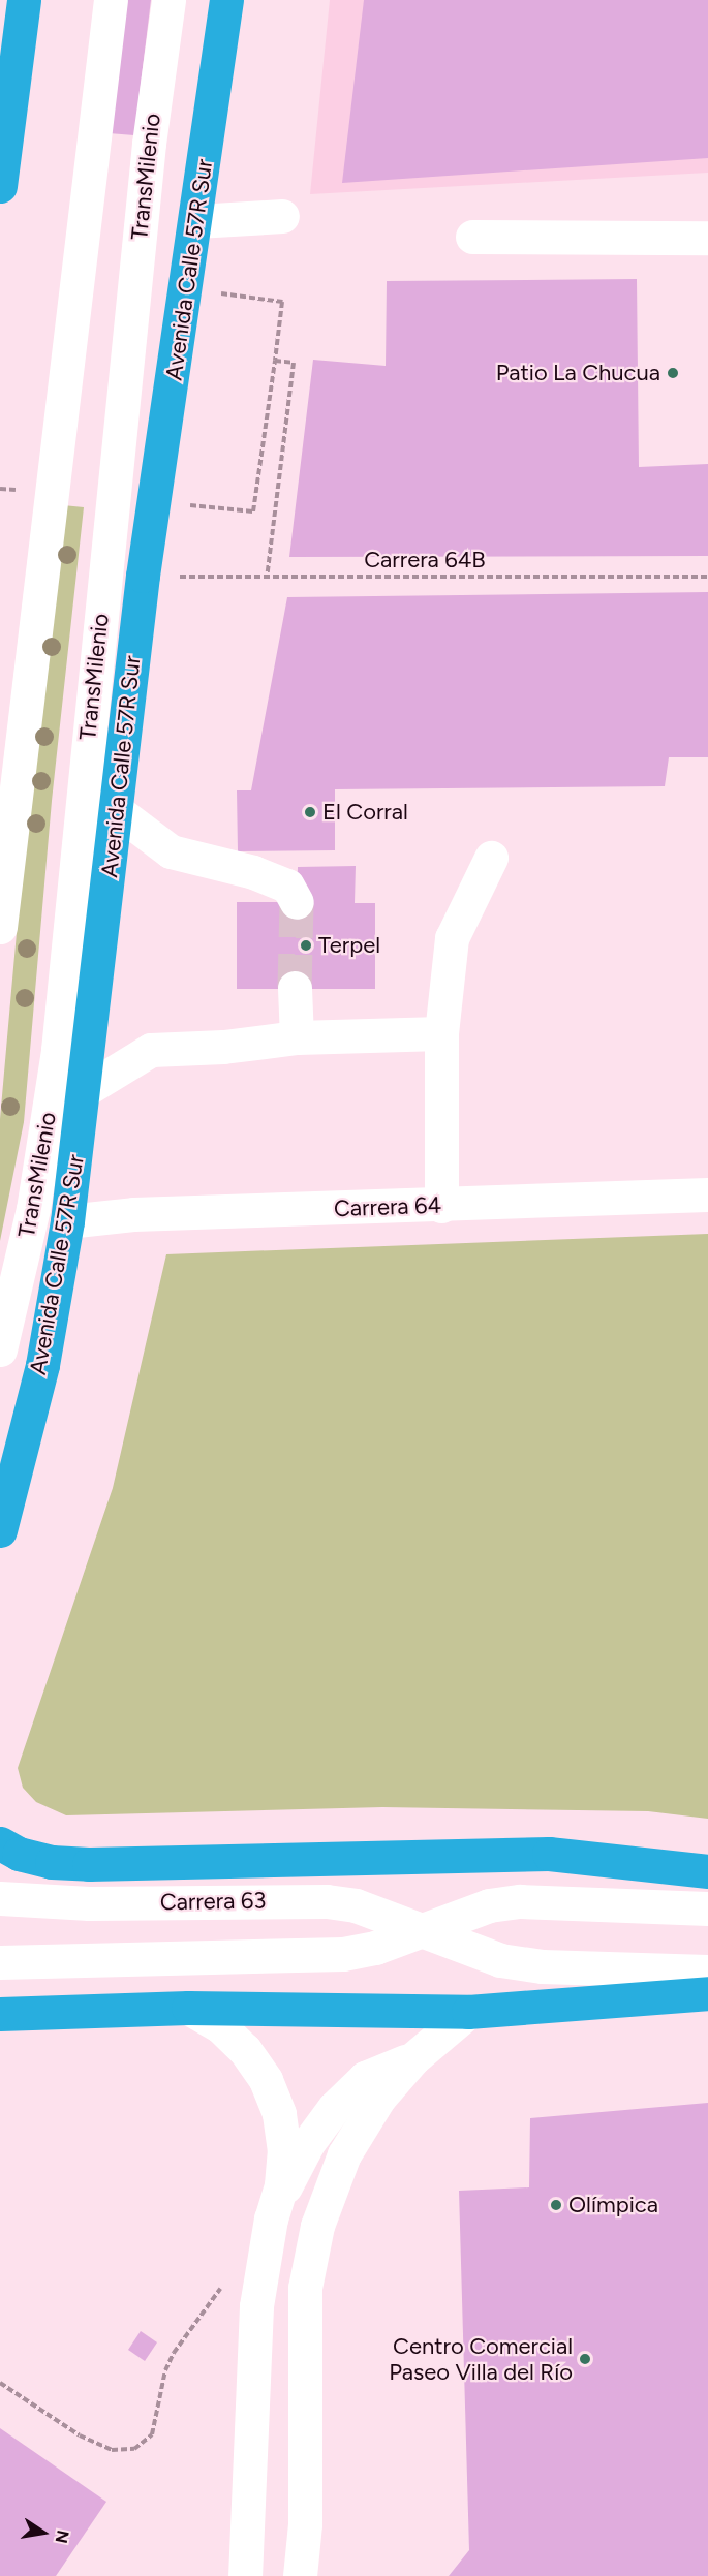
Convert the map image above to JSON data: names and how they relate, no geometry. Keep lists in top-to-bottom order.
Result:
{
  "streets": {
    "highway": ["Avenida Calle 57R Sur"],
    "street": ["TransMilenio", "Carrera 64", "Carrera 63"],
    "path": ["Carrera 64B"]
  },
  "crossings": [
    ["Avenida Calle 57R Sur", "Carrera 64B"],
    ["Avenida Calle 57R Sur", "Carrera 64"]
  ],
  "places": [
    "Patio La Chucua",
    "El Corral",
    "Terpel",
    "Olímpica",
    "Centro Comercial Paseo Villa del Río"
  ],
  "north": "right"
}
